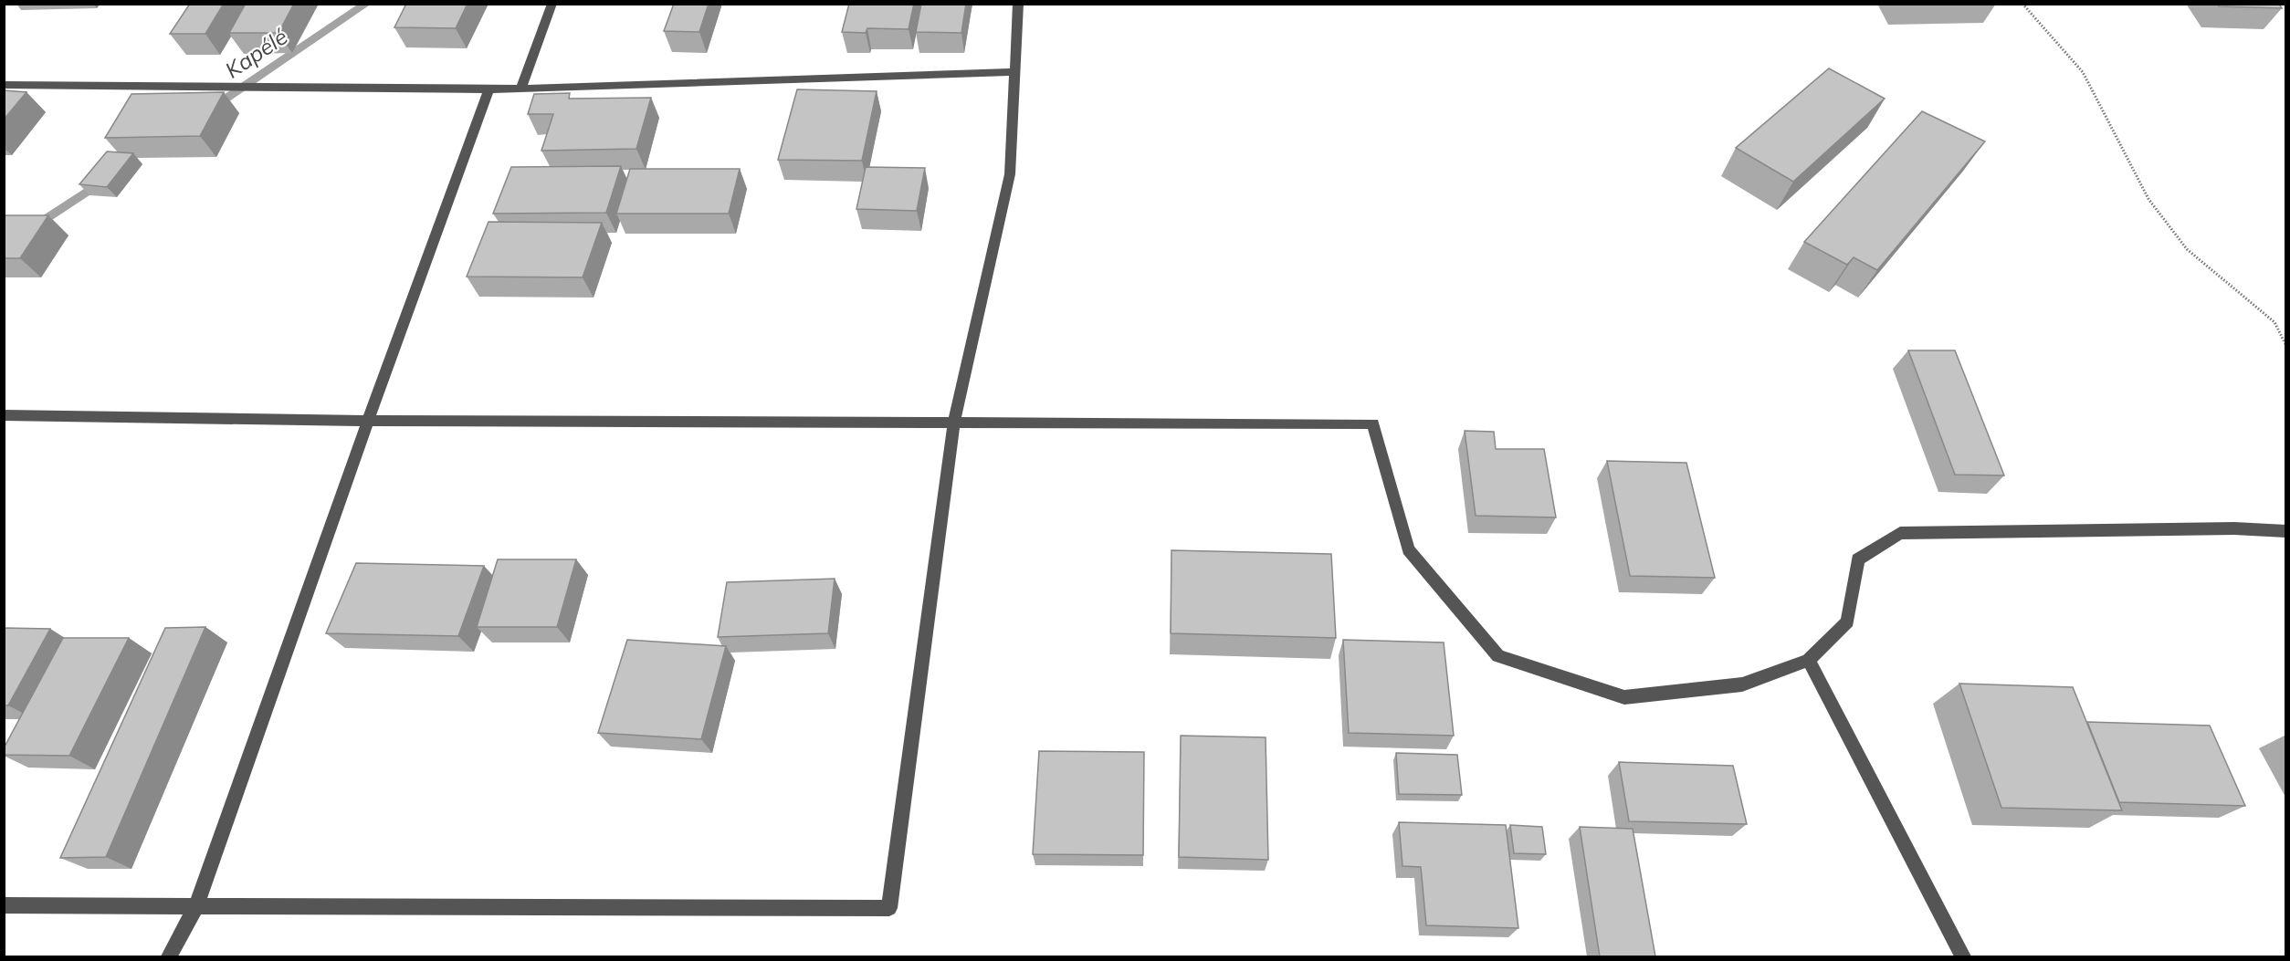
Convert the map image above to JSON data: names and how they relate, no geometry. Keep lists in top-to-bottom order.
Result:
{
  "water": ["Kapélé"]
}
